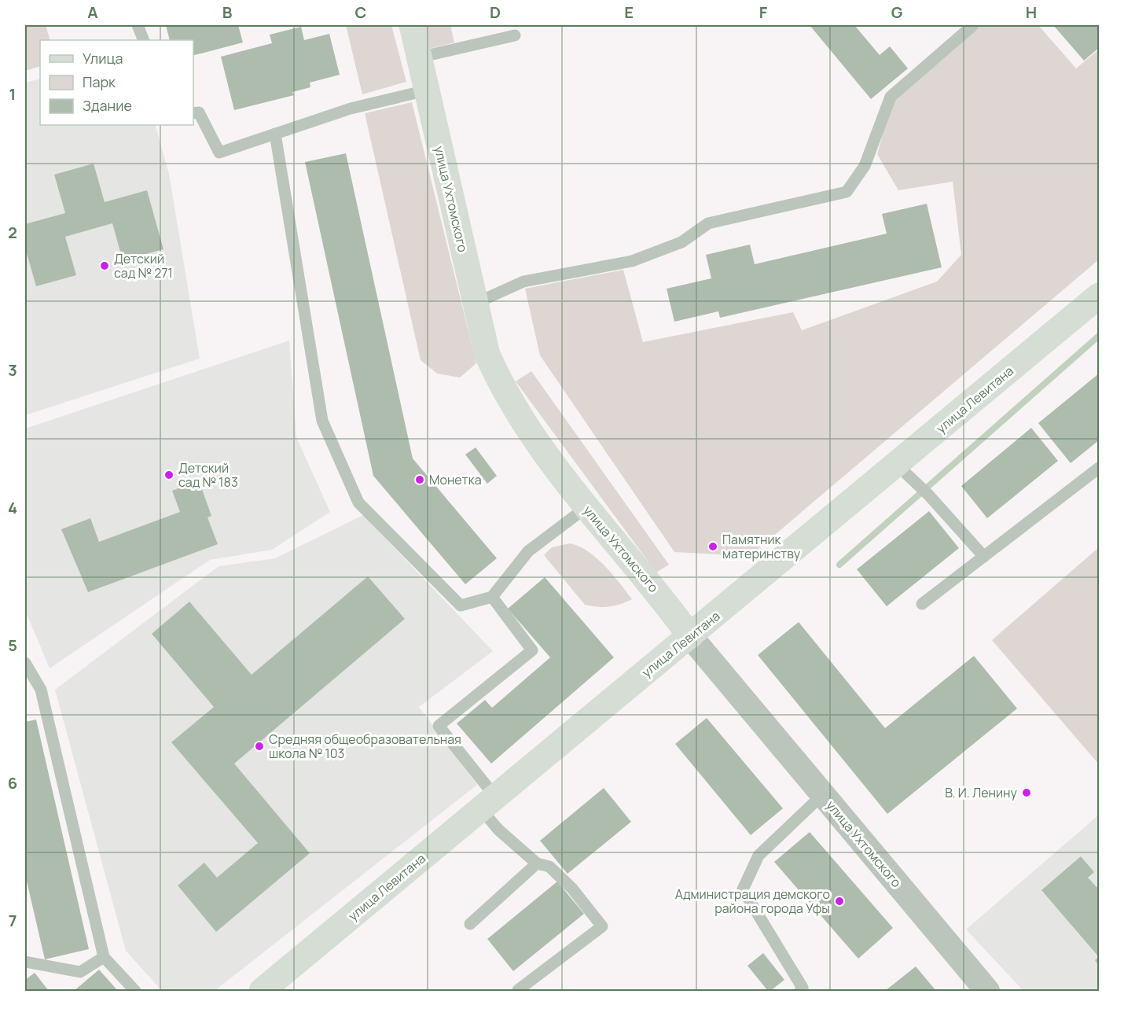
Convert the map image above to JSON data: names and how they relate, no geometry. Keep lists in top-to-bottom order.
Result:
{
  "streets": {
    "street": ["улица Ухтомского", "улица Левитана"]
  },
  "crossings": [
    ["улица Ухтомского", "улица Левитана"]
  ],
  "places": [
    "Детский сад № 271",
    "Детский сад № 183",
    "Монетка",
    "Памятник материнству",
    "Средняя общеобразовательная школа № 103",
    "В. И. Ленину",
    "Администрация демского района города Уфы"
  ],
  "legend": ["Улица", "Парк", "Здание"],
  "grid": {
    "columns": [
      "A",
      "B",
      "C",
      "D",
      "E",
      "F",
      "G",
      "H"
    ],
    "rows": [
      "1",
      "2",
      "3",
      "4",
      "5",
      "6",
      "7"
    ]
  }
}
